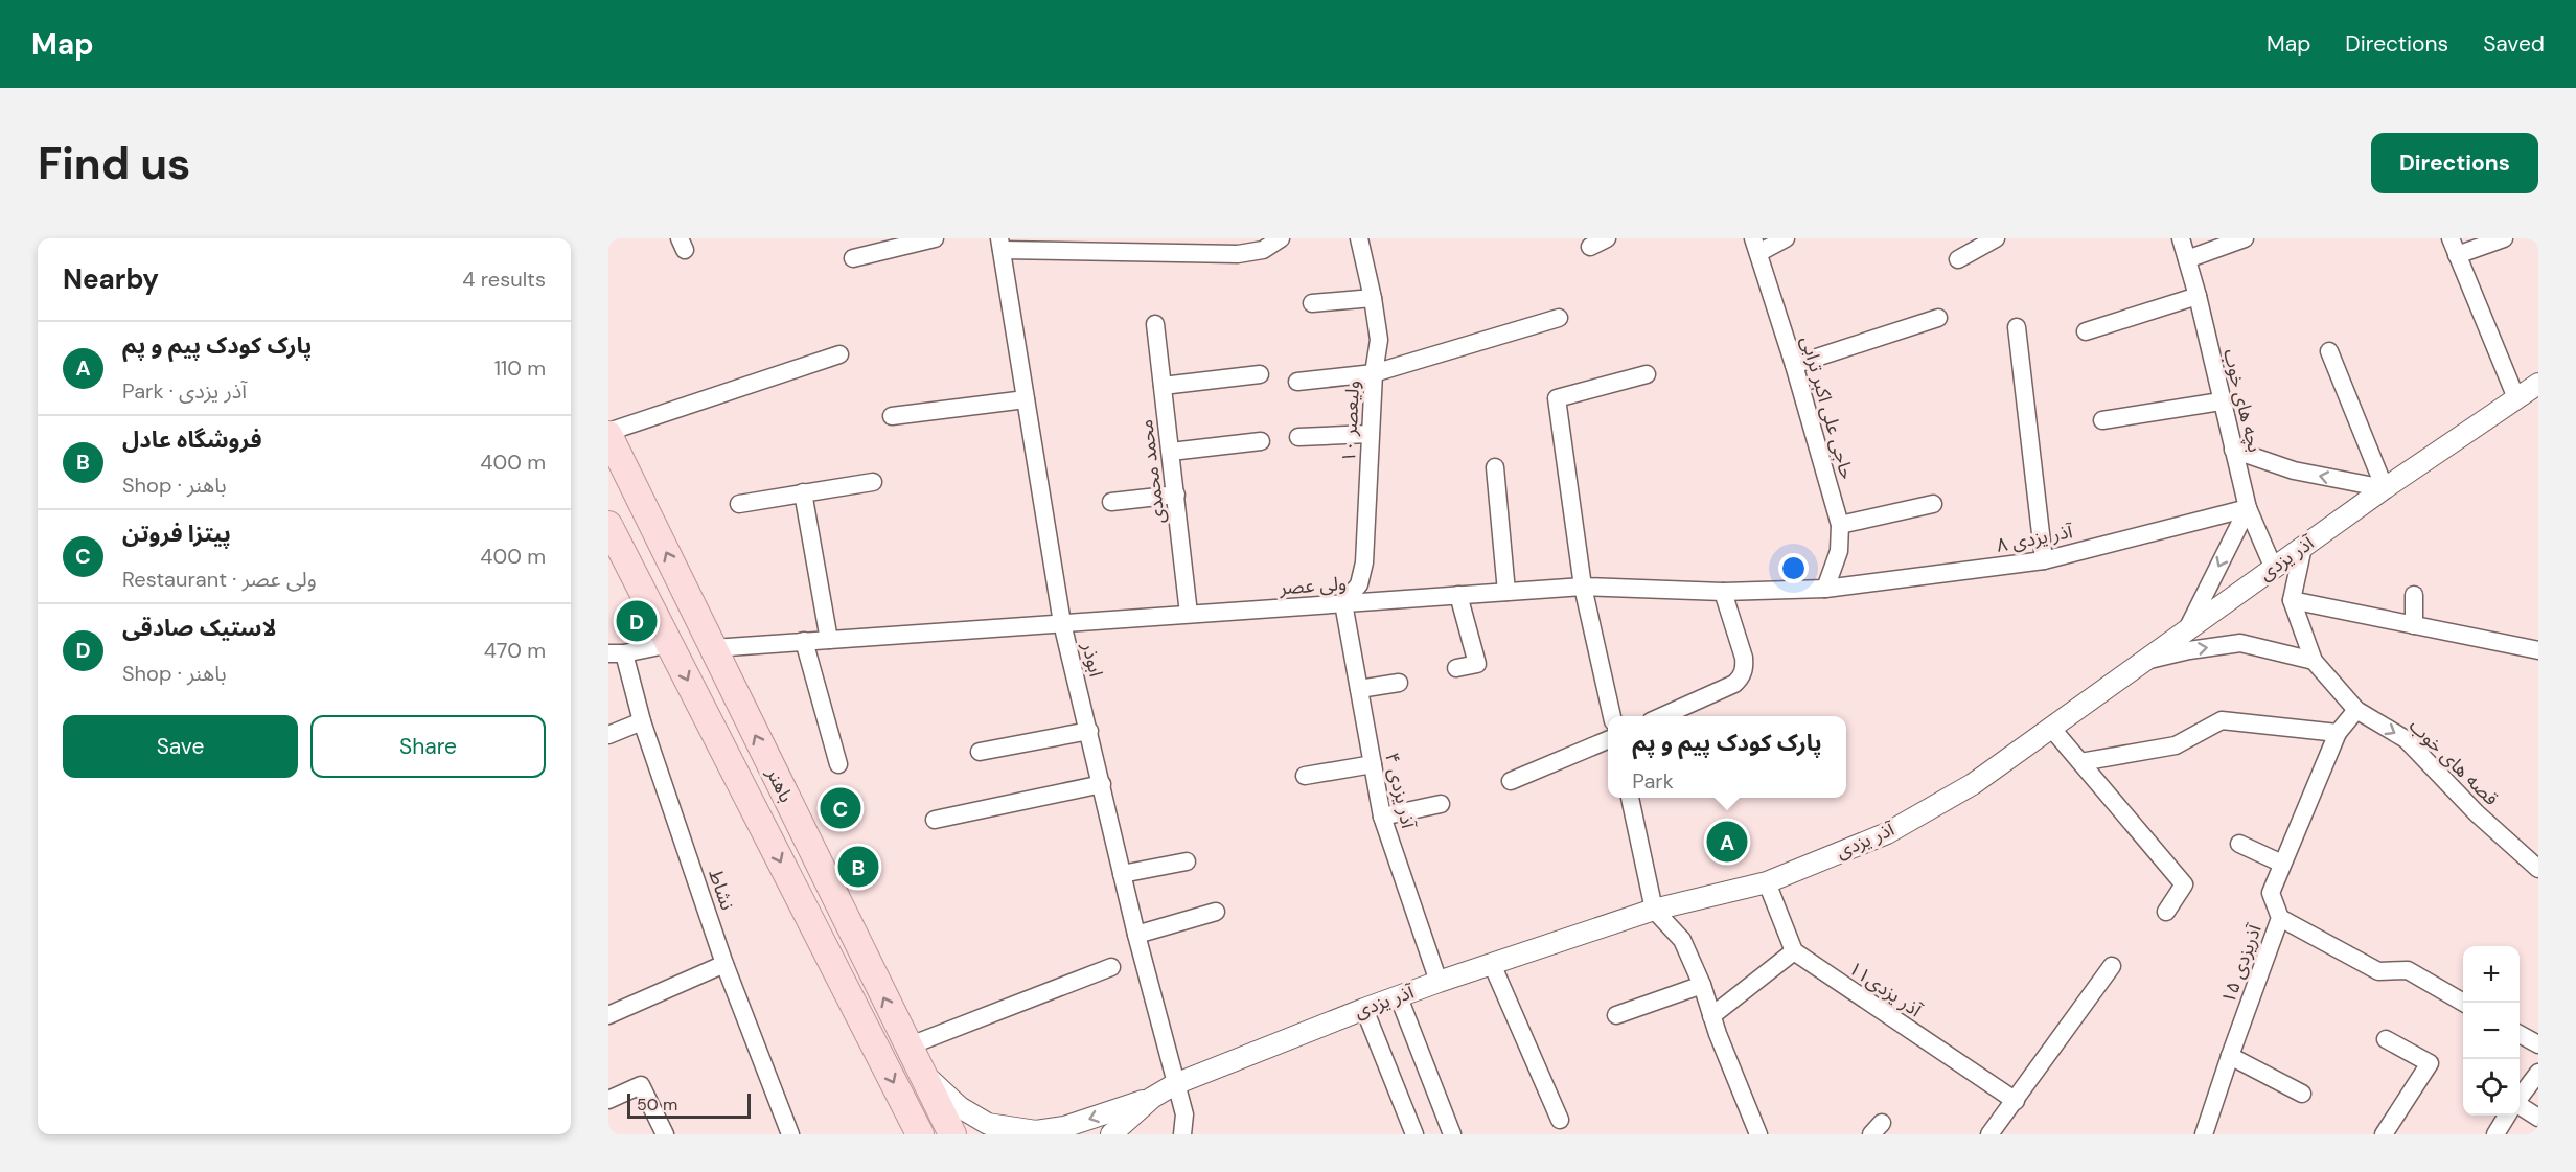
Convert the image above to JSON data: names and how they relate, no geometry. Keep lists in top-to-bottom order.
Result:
{
  "streets": {
    "main road": ["باهنر"],
    "street": [
      "بچه های خوب",
      "حاجی علی اکبر ترابی",
      "۱۰ ولیعصر",
      "محمد محمدی",
      "۸ آذر یزدی",
      "آذر یزدی",
      "ولی عصر",
      "ابوذر",
      "قصه های خوب",
      "۴ آذر یزدی",
      "نشاط",
      "۱۵ آذریزدی",
      "آذر یزدی۱۱"
    ]
  },
  "crossings": [
    ["بچه های خوب", "۸ آذر یزدی"],
    ["بچه های خوب", "آذر یزدی"],
    ["حاجی علی اکبر ترابی", "۸ آذر یزدی"],
    ["حاجی علی اکبر ترابی", "ولی عصر"],
    ["۱۰ ولیعصر", "ولی عصر"],
    ["۱۰ ولیعصر", "۴ آذر یزدی"],
    ["محمد محمدی", "ولی عصر"],
    ["۸ آذر یزدی", "ولی عصر"],
    ["آذر یزدی", "ابوذر"],
    ["آذر یزدی", "۴ آذر یزدی"],
    ["ولی عصر", "ابوذر"],
    ["ولی عصر", "باهنر"],
    ["ولی عصر", "۴ آذر یزدی"],
    ["قصه های خوب", "۱۵ آذریزدی"]
  ],
  "one_way": ["قصه های خوب"],
  "scale_bar": "50 m",
  "page": {
    "header": "Map",
    "nav": ["Map", "Directions", "Saved"],
    "buttons": [
      "Directions",
      ["Save", "Share"]
    ],
    "title": "Find us",
    "heading": ["Nearby", "4 results"],
    "list": [
      {
        "mark": "A",
        "name": "پارک کودک پیم و پم",
        "note": "Park · آذر یزدی",
        "value": "110 m"
      },
      {
        "mark": "B",
        "name": "فروشگاه عادل",
        "note": "Shop · باهنر",
        "value": "400 m"
      },
      {
        "mark": "C",
        "name": "پیتزا فروتن",
        "note": "Restaurant · ولی عصر",
        "value": "400 m"
      },
      {
        "mark": "D",
        "name": "لاستیک صادقی",
        "note": "Shop · باهنر",
        "value": "470 m"
      }
    ],
    "pins": [
      "D",
      "C",
      "A",
      "B"
    ],
    "popup": ["پارک کودک پیم و پم", "Park"],
    "map_buttons": ["+", "−"],
    "scale": "50 m"
  }
}
